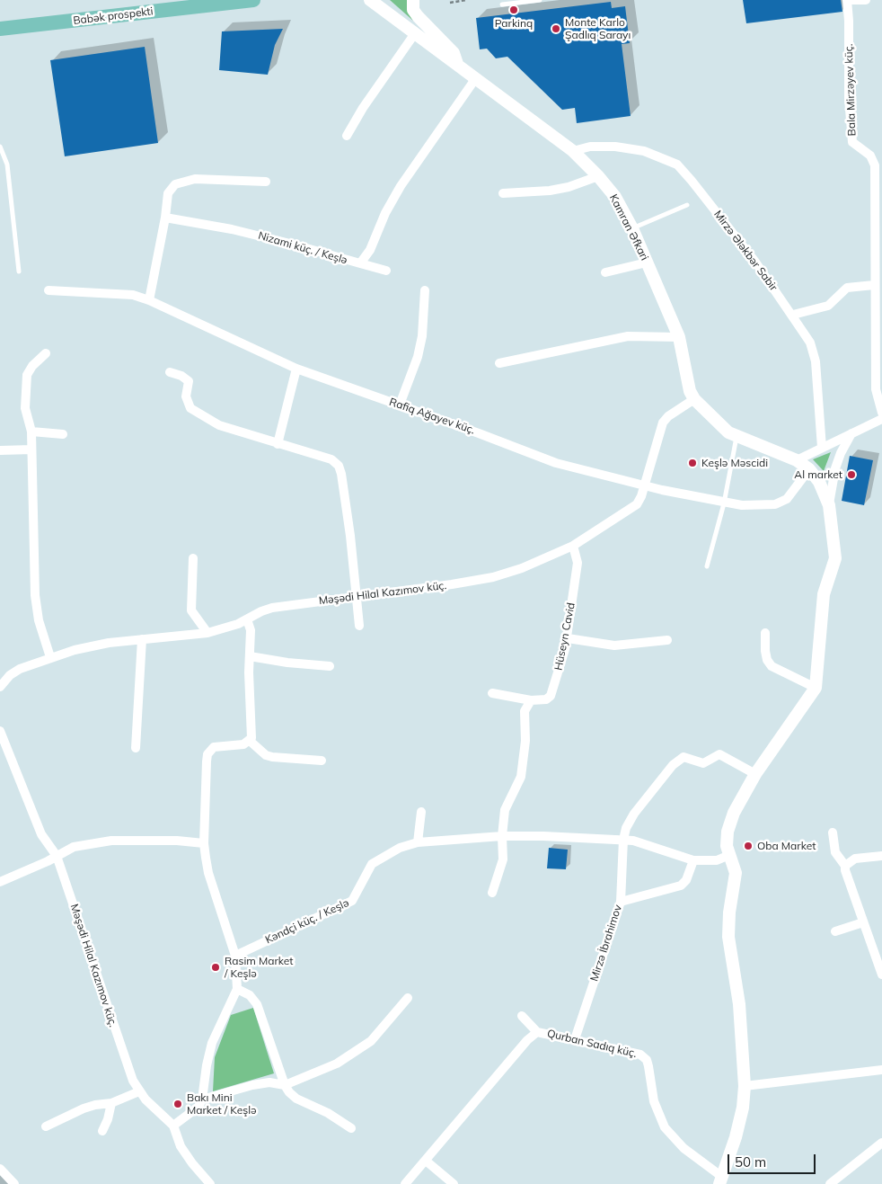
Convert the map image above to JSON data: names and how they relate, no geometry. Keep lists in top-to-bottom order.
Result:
{
  "streets": {
    "main road": ["Babək prospekti"],
    "street": [
      "Bala Mirzəyev küç.",
      "Kamran Əfkari",
      "Nizami küç. / Keşlə",
      "Mirzə Ələkbər Sabir",
      "Rafiq Ağayev küç.",
      "Məşədi Hilal Kazımov küç.",
      "Hüseyn Cavid",
      "Kəndçi küç. / Keşlə",
      "Mirzə İbrahimov",
      "Qurban Sadıq küç."
    ]
  },
  "crossings": [
    ["Kamran Əfkari", "Nizami küç. / Keşlə"],
    ["Kamran Əfkari", "Mirzə Ələkbər Sabir"],
    ["Kamran Əfkari", "Məşədi Hilal Kazımov küç."],
    ["Rafiq Ağayev küç.", "Məşədi Hilal Kazımov küç."],
    ["Məşədi Hilal Kazımov küç.", "Hüseyn Cavid"],
    ["Kəndçi küç. / Keşlə", "Mirzə İbrahimov"],
    ["Mirzə İbrahimov", "Qurban Sadıq küç."]
  ],
  "places": [
    "Parkinq",
    "Monte Karlo Şadlıq Sarayı",
    "Keşlə Məscidi",
    "Al market",
    "Oba Market",
    "Rasim Market / Keşlə",
    "Bakı Mini Market / Keşlə"
  ],
  "scale_bar": "50 m"
}
